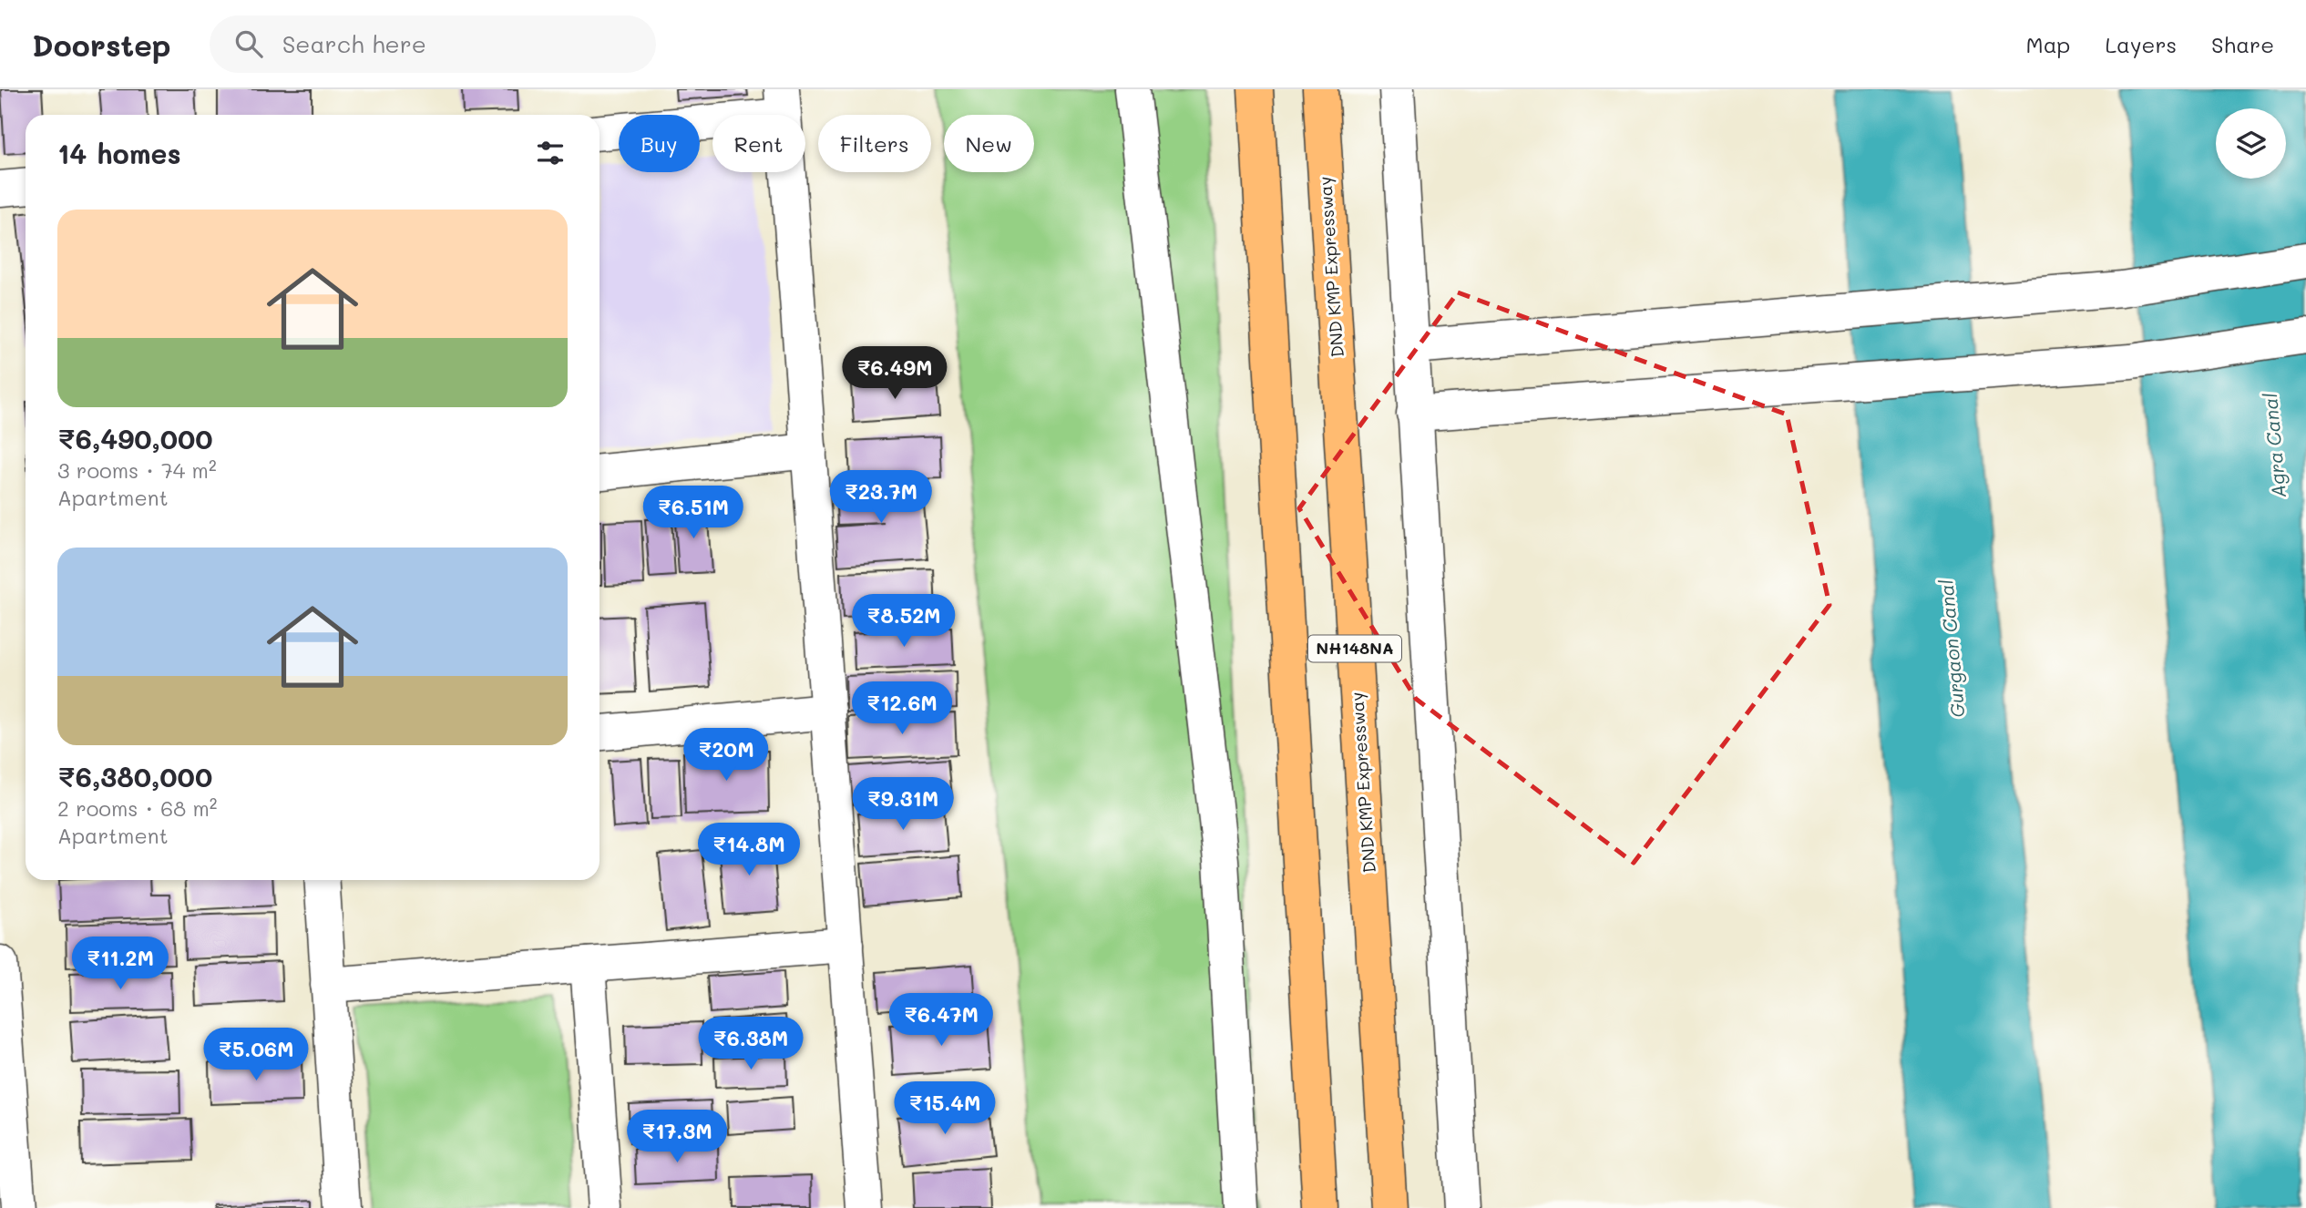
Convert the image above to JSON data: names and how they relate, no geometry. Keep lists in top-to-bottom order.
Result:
{
  "streets": {
    "highway": ["DND KMP Expressway", "NH148NA"]
  },
  "water": ["Agra Canal", "Gurgaon Canal"],
  "page": {
    "header": "Doorstep",
    "search": "Search here",
    "nav": ["Map", "Layers", "Share"],
    "chip": [
      "Buy",
      "Rent",
      "Filters",
      "New"
    ],
    "heading": "14 homes",
    "list": [
      {
        "name": "₹6,490,000",
        "note": "3 rooms · 74 m² · Apartment"
      },
      {
        "name": "₹6,380,000",
        "note": "2 rooms · 68 m² · Apartment"
      }
    ],
    "price": [
      "₹6.49M",
      "₹23.7M",
      "₹6.51M",
      "₹8.52M",
      "₹12.6M",
      "₹20M",
      "₹9.31M",
      "₹14.8M",
      "₹11.2M",
      "₹6.47M",
      "₹6.38M",
      "₹5.06M",
      "₹15.4M",
      "₹17.3M"
    ]
  }
}
